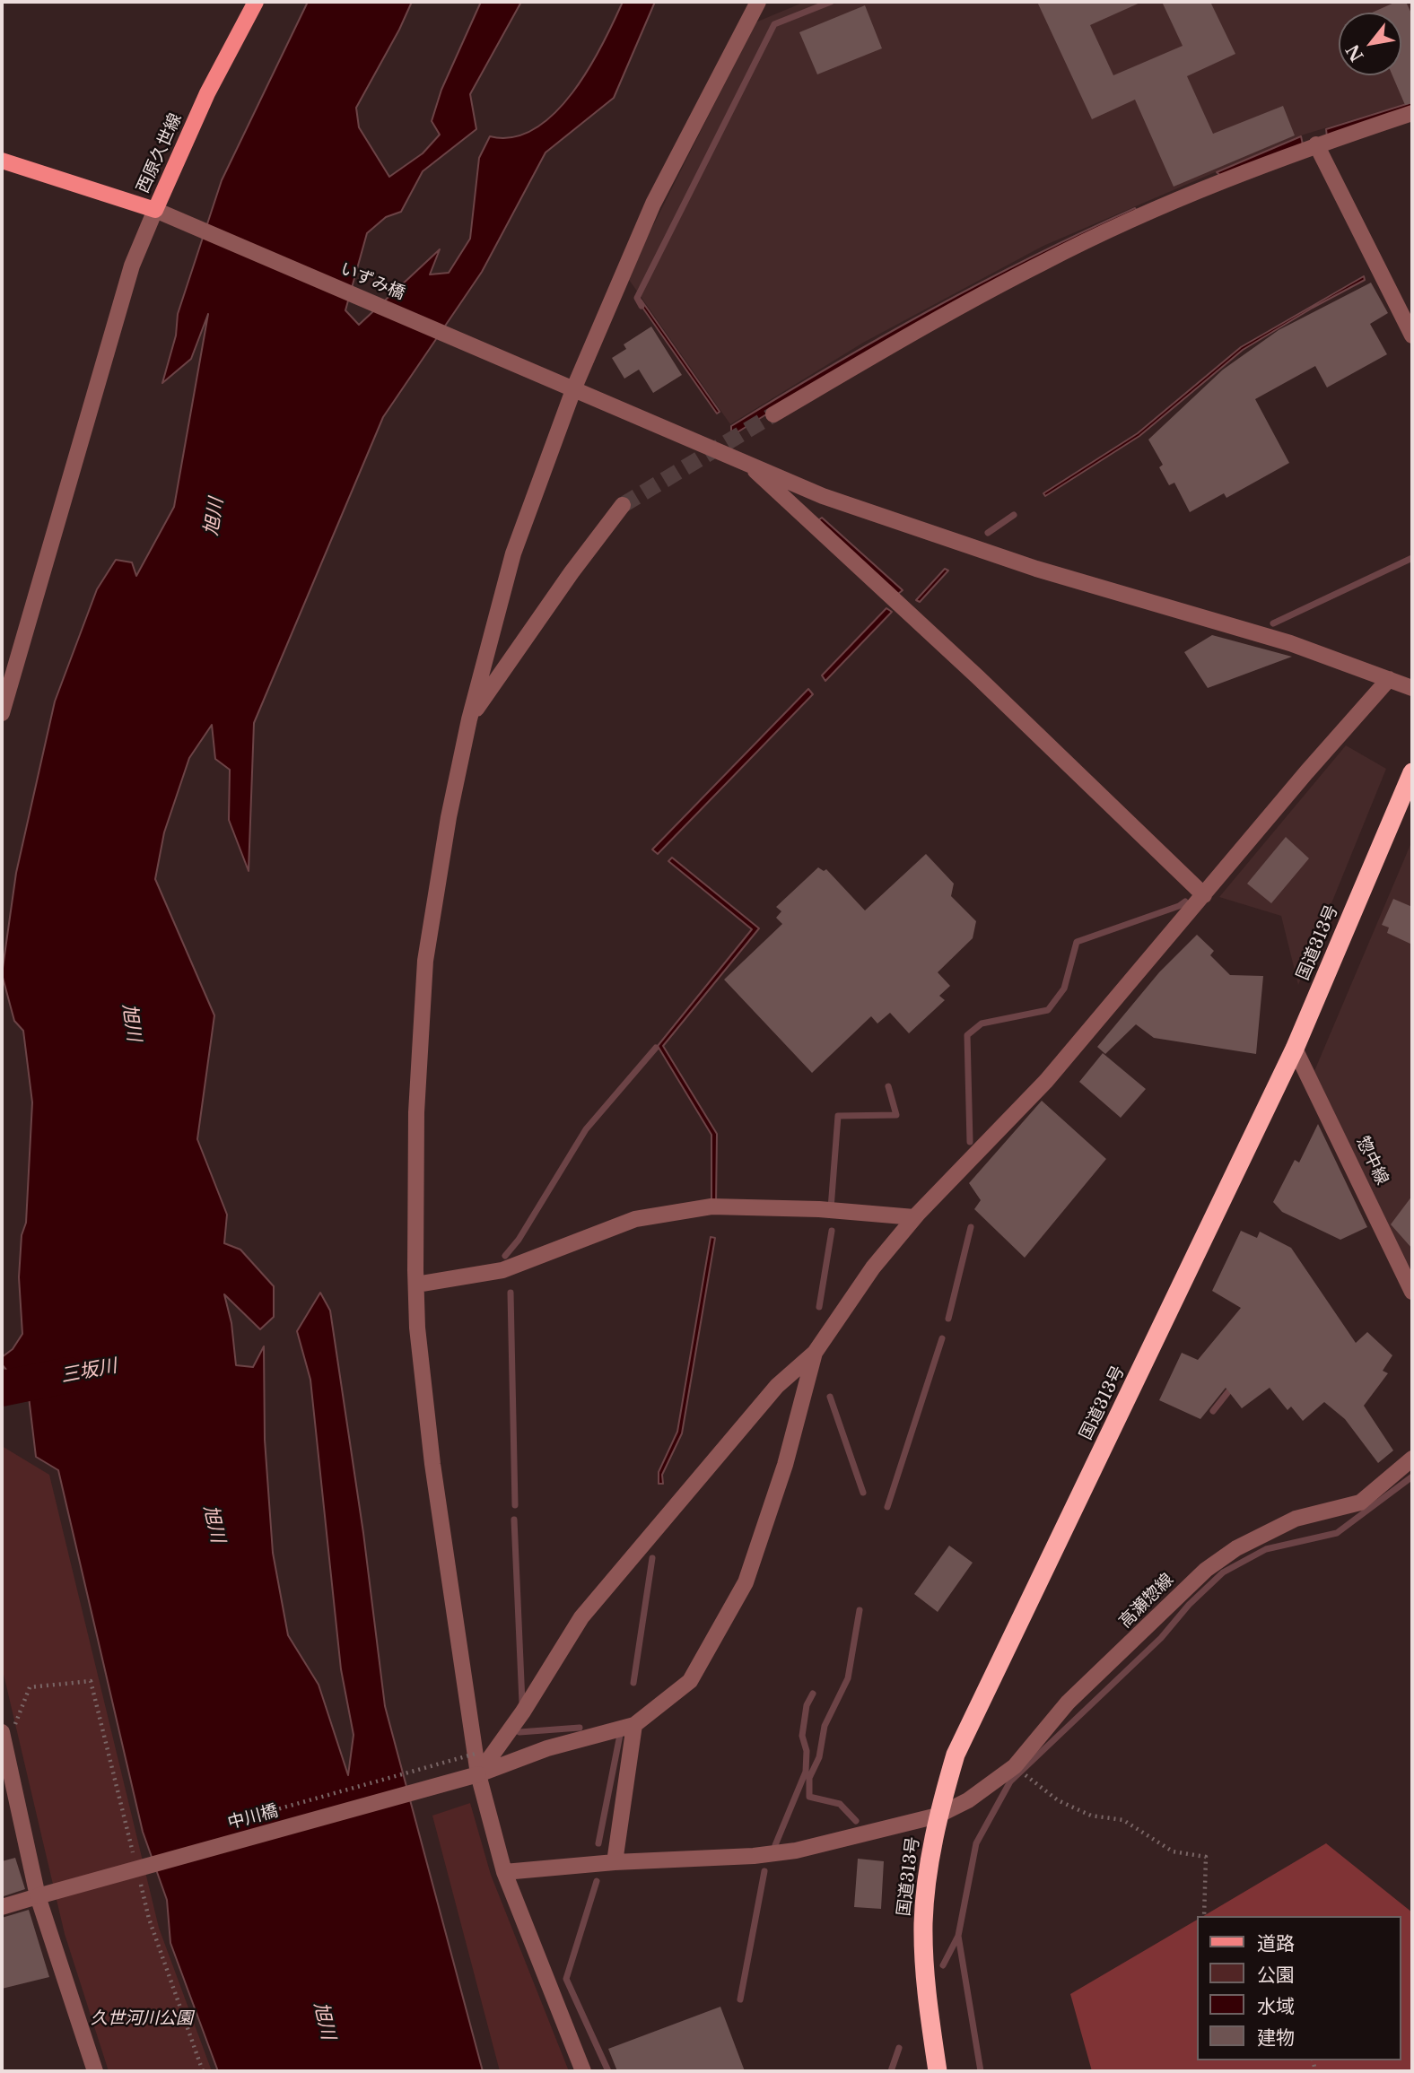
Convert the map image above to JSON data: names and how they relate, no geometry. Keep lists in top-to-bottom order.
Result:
{
  "streets": {
    "highway": ["国道313号"],
    "main road": ["西原久世線"],
    "street": [
      "いずみ橋",
      "惣中線",
      "高瀬惣線",
      "中川橋"
    ]
  },
  "crossings": [
    ["西原久世線", "いずみ橋"],
    ["国道313号", "惣中線"],
    ["国道313号", "高瀬惣線"]
  ],
  "water": ["旭川", "三坂川"],
  "parks": ["久世河川公園"],
  "legend": [
    "道路",
    "公園",
    "水域",
    "建物"
  ],
  "north": "bottom left"
}
